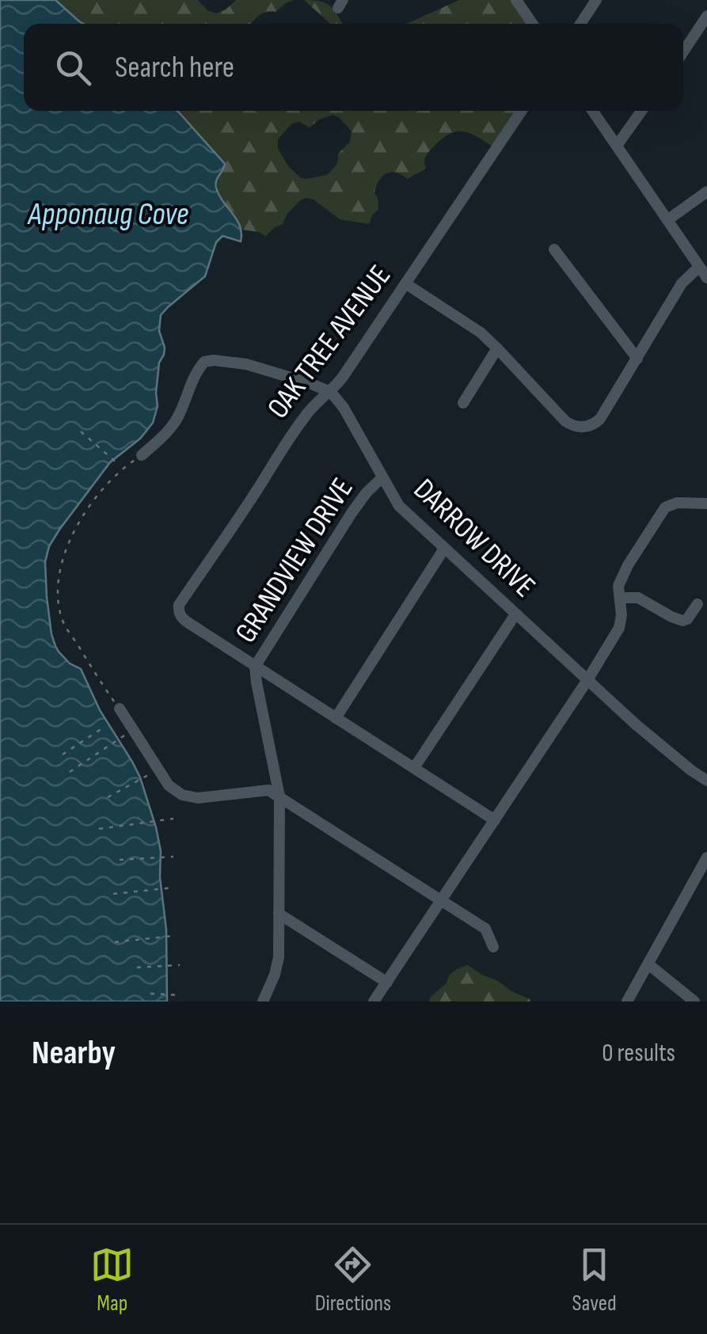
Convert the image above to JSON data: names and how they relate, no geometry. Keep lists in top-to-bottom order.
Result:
{
  "streets": {
    "street": ["OAK TREE AVENUE", "DARROW DRIVE", "GRANDVIEW DRIVE"]
  },
  "crossings": [
    ["OAK TREE AVENUE", "DARROW DRIVE"],
    ["OAK TREE AVENUE", "GRANDVIEW DRIVE"],
    ["DARROW DRIVE", "GRANDVIEW DRIVE"]
  ],
  "water": ["Apponaug Cove"],
  "page": {
    "search": "Search here",
    "heading": ["Nearby", "0 results"],
    "nav": ["Map", "Directions", "Saved"]
  }
}
